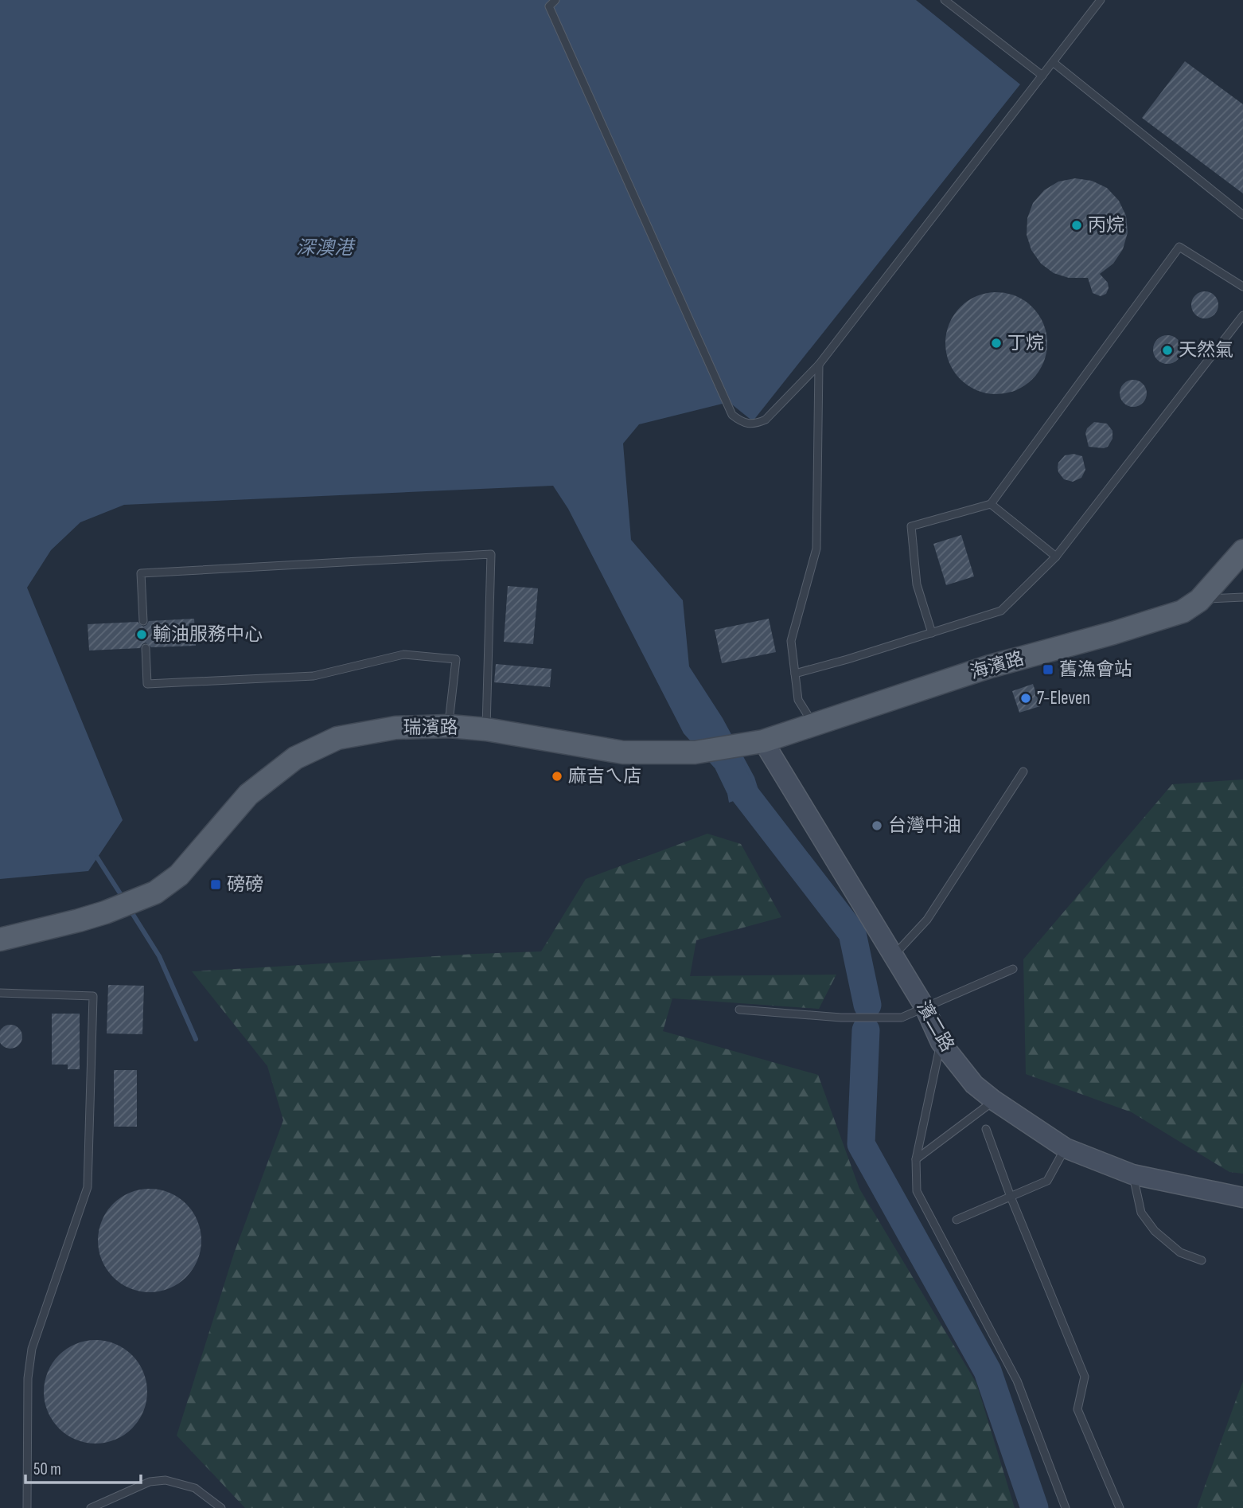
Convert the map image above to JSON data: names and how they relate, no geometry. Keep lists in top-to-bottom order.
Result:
{
  "streets": {
    "main road": ["海濱路", "瑞濱路"],
    "street": ["濱二路"]
  },
  "crossings": [
    ["海濱路", "瑞濱路"],
    ["海濱路", "濱二路"],
    ["瑞濱路", "濱二路"]
  ],
  "water": ["深澳港"],
  "places": {
    "other": [
      "丙烷",
      "丁烷",
      "天然氣",
      "輸油服務中心",
      "7-Eleven",
      "麻吉ㄟ店",
      "台灣中油"
    ],
    "transit": ["舊漁會站", "磅磅"]
  },
  "scale_bar": "50 m"
}
